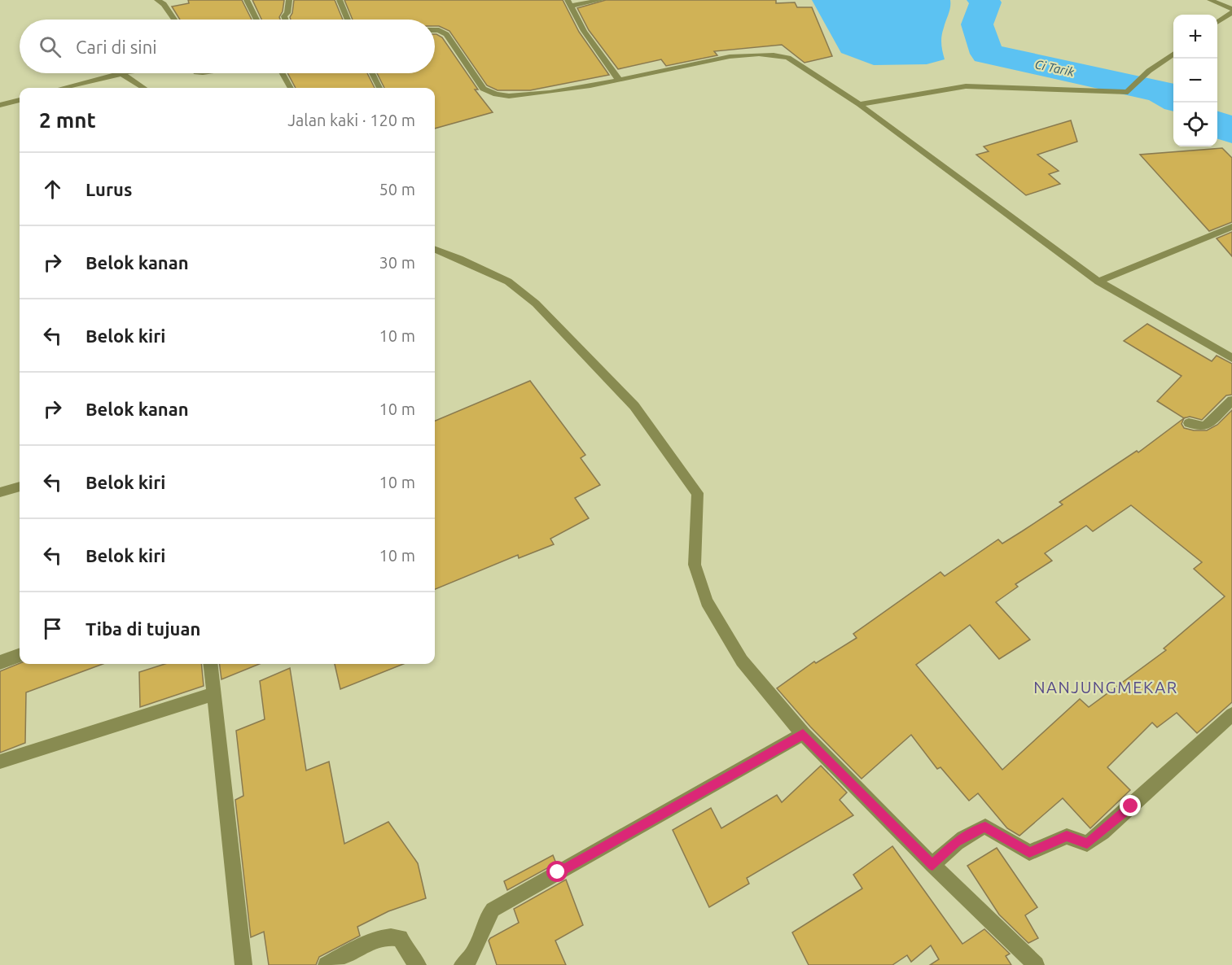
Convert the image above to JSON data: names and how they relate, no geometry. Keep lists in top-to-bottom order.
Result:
{
  "districts": ["NANJUNGMEKAR"],
  "water": ["Ci Tarik"],
  "page": {
    "map_buttons": ["+", "−"],
    "search": "Cari di sini",
    "heading": ["2 mnt", "Jalan kaki · 120 m"],
    "list": [
      ["Lurus", "50 m"],
      ["Belok kanan", "30 m"],
      ["Belok kiri", "10 m"],
      ["Belok kanan", "10 m"],
      ["Belok kiri", "10 m"],
      ["Belok kiri", "10 m"],
      "Tiba di tujuan"
    ]
  }
}
